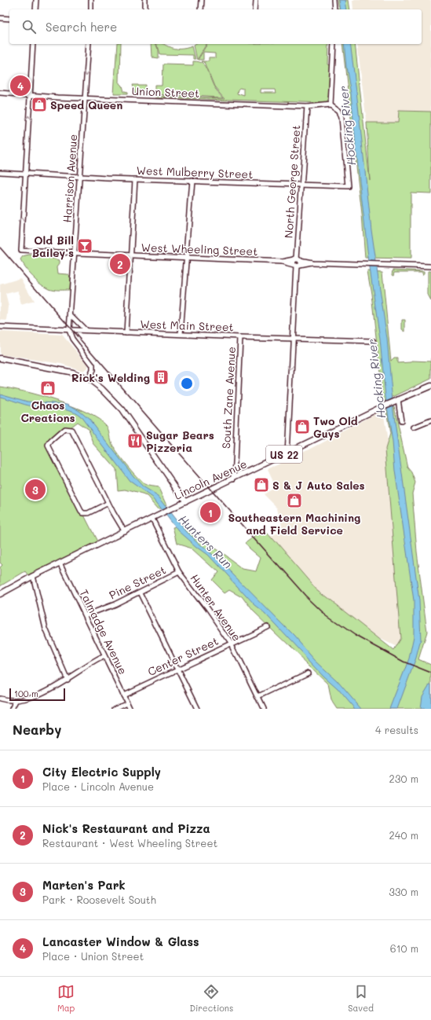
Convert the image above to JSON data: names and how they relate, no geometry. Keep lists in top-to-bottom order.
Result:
{
  "streets": {
    "main road": ["US 22", "Lincoln Avenue"],
    "street": [
      "Union Street",
      "West Mulberry Street",
      "Harrison Avenue",
      "North George Street",
      "West Wheeling Street",
      "West Main Street",
      "South Zane Avenue",
      "Pine Street",
      "Hunter Avenue",
      "Talmadge Avenue",
      "Center Street"
    ]
  },
  "crossings": [
    ["Union Street", "West Mulberry Street"],
    ["Union Street", "Harrison Avenue"],
    ["Union Street", "North George Street"],
    ["West Mulberry Street", "Harrison Avenue"],
    ["West Mulberry Street", "North George Street"],
    ["West Mulberry Street", "West Wheeling Street"],
    ["Harrison Avenue", "West Wheeling Street"],
    ["Harrison Avenue", "West Main Street"],
    ["North George Street", "West Wheeling Street"],
    ["West Main Street", "South Zane Avenue"],
    ["South Zane Avenue", "Lincoln Avenue"],
    ["Lincoln Avenue", "Hunter Avenue"],
    ["Lincoln Avenue", "Talmadge Avenue"],
    ["Pine Street", "Hunter Avenue"],
    ["Pine Street", "Talmadge Avenue"],
    ["Hunter Avenue", "Center Street"],
    ["Talmadge Avenue", "Center Street"]
  ],
  "water": ["Hocking River", "Hunters Run"],
  "places": {
    "shop": [
      "Speed Queen",
      "Chaos Creations",
      "Two Old Guys",
      "S & J Auto Sales",
      "Southeastern Machining and Field Service"
    ],
    "bar": ["Old Bill Bailey's"],
    "building": ["Rick's Welding"],
    "restaurant": ["Sugar Bears Pizzeria"]
  },
  "scale_bar": "100 m",
  "page": {
    "search": "Search here",
    "pins": [
      "4",
      "2",
      "3",
      "1"
    ],
    "scale": "100 m",
    "heading": ["Nearby", "4 results"],
    "list": [
      {
        "mark": "1",
        "name": "City Electric Supply",
        "note": "Place · Lincoln Avenue",
        "value": "230 m"
      },
      {
        "mark": "2",
        "name": "Nick's Restaurant and Pizza",
        "note": "Restaurant · West Wheeling Street",
        "value": "240 m"
      },
      {
        "mark": "3",
        "name": "Marten's Park",
        "note": "Park · Roosevelt South",
        "value": "330 m"
      },
      {
        "mark": "4",
        "name": "Lancaster Window & Glass",
        "note": "Place · Union Street",
        "value": "610 m"
      }
    ],
    "nav": ["Map", "Directions", "Saved"]
  }
}
